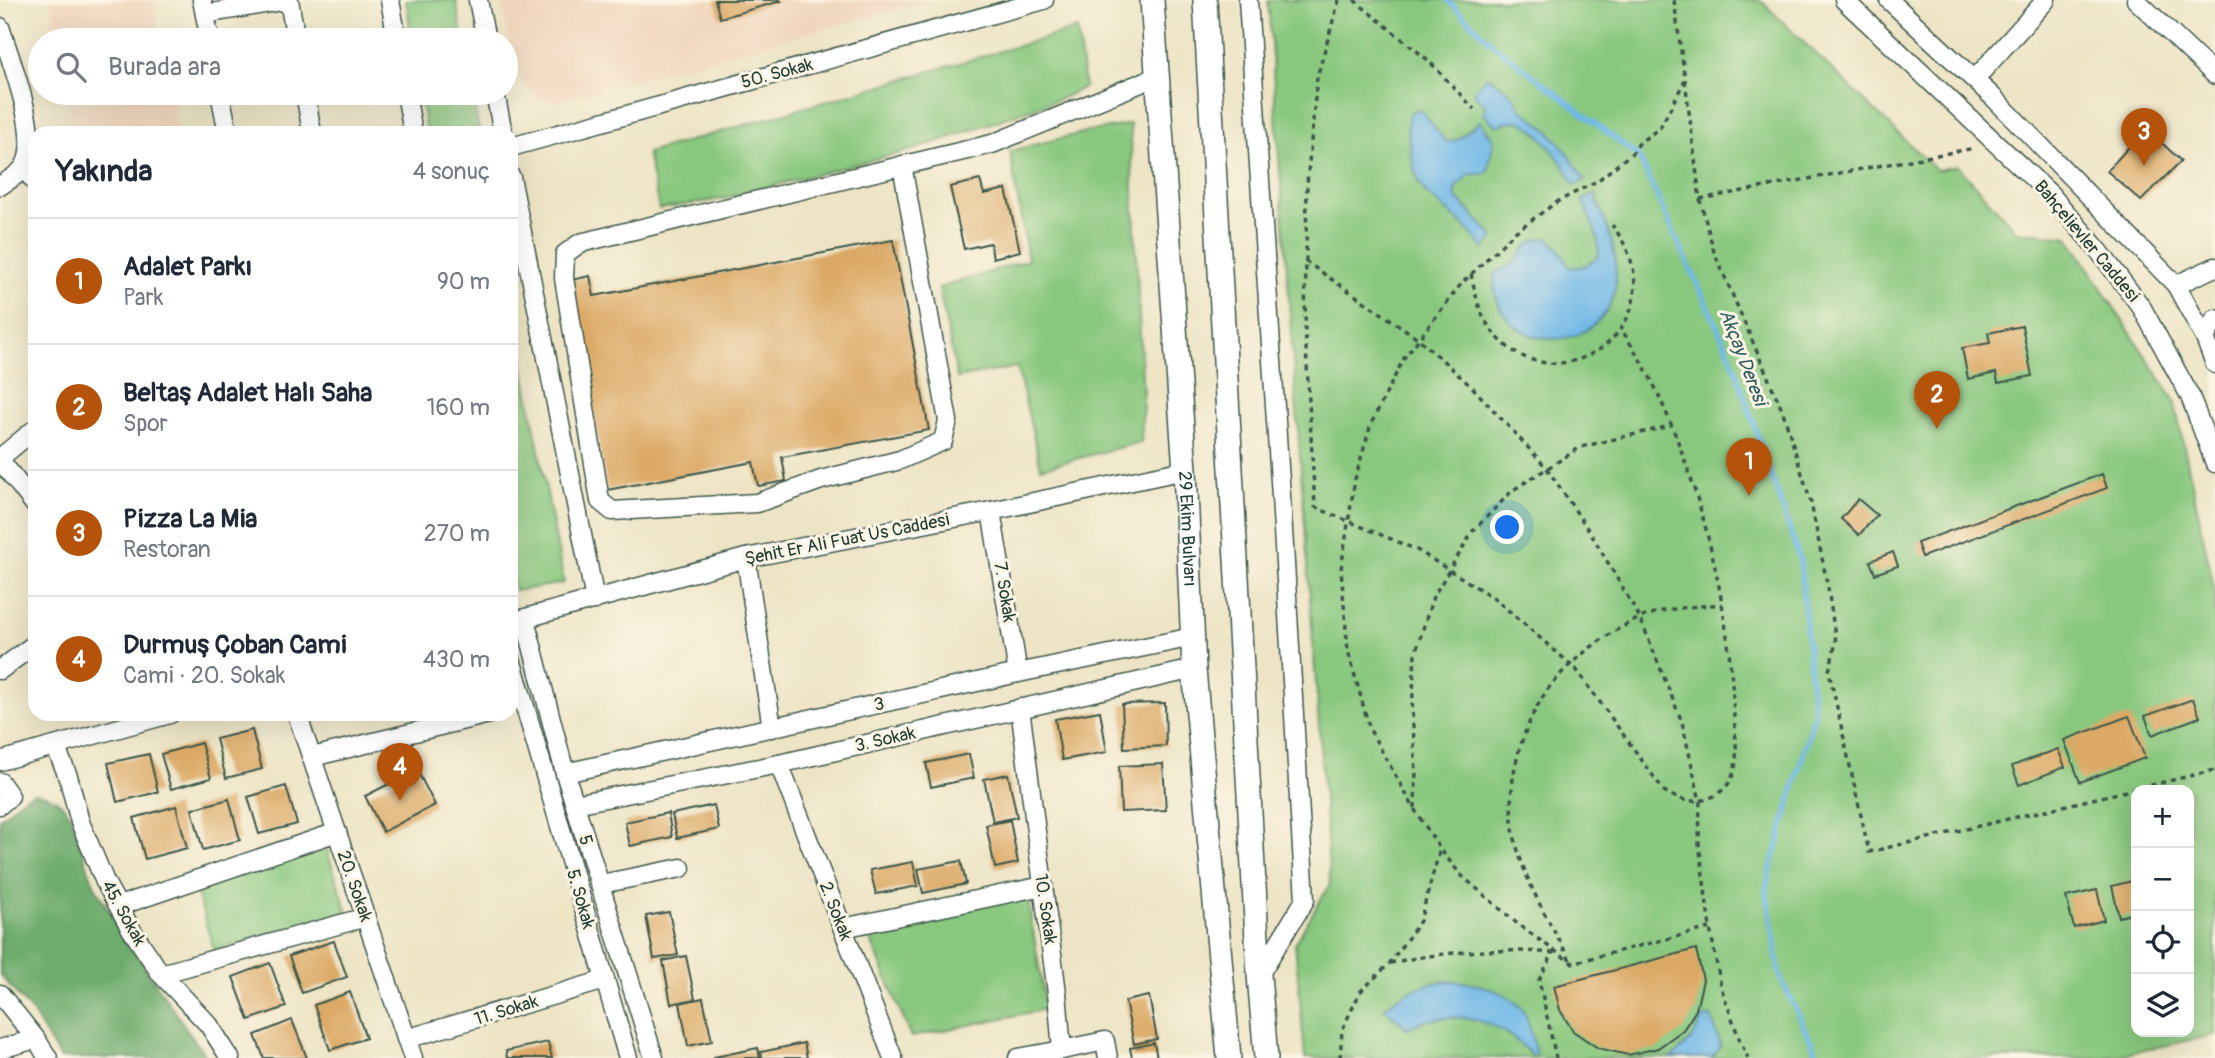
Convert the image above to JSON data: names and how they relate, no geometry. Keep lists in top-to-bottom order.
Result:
{
  "streets": {
    "main road": ["29 Ekim Bulvarı"],
    "street": [
      "50. Sokak",
      "Bahçelievler Caddesi",
      "Şehit Er Ali Fuat Us Caddesi",
      "7. Sokak",
      "3",
      "3. Sokak",
      "5",
      "20. Sokak",
      "5. Sokak",
      "10. Sokak",
      "2. Sokak",
      "45. Sokak",
      "11. Sokak"
    ]
  },
  "crossings": [
    ["29 Ekim Bulvarı", "Şehit Er Ali Fuat Us Caddesi"],
    ["29 Ekim Bulvarı", "3"],
    ["29 Ekim Bulvarı", "3. Sokak"],
    ["Şehit Er Ali Fuat Us Caddesi", "7. Sokak"],
    ["Şehit Er Ali Fuat Us Caddesi", "5"],
    ["7. Sokak", "3"],
    ["3", "5"],
    ["3. Sokak", "5"],
    ["3. Sokak", "10. Sokak"],
    ["3. Sokak", "2. Sokak"],
    ["20. Sokak", "11. Sokak"],
    ["5. Sokak", "11. Sokak"]
  ],
  "water": ["Akçay Deresi"],
  "page": {
    "search": "Burada ara",
    "pins": [
      "3",
      "2",
      "1",
      "4"
    ],
    "heading": ["Yakında", "4 sonuç"],
    "list": [
      {
        "mark": "1",
        "name": "Adalet Parkı",
        "note": "Park",
        "value": "90 m"
      },
      {
        "mark": "2",
        "name": "Beltaş Adalet Halı Saha",
        "note": "Spor",
        "value": "160 m"
      },
      {
        "mark": "3",
        "name": "Pizza La Mia",
        "note": "Restoran",
        "value": "270 m"
      },
      {
        "mark": "4",
        "name": "Durmuş Çoban Cami",
        "note": "Cami · 20. Sokak",
        "value": "430 m"
      }
    ],
    "map_buttons": ["+", "−"]
  }
}
